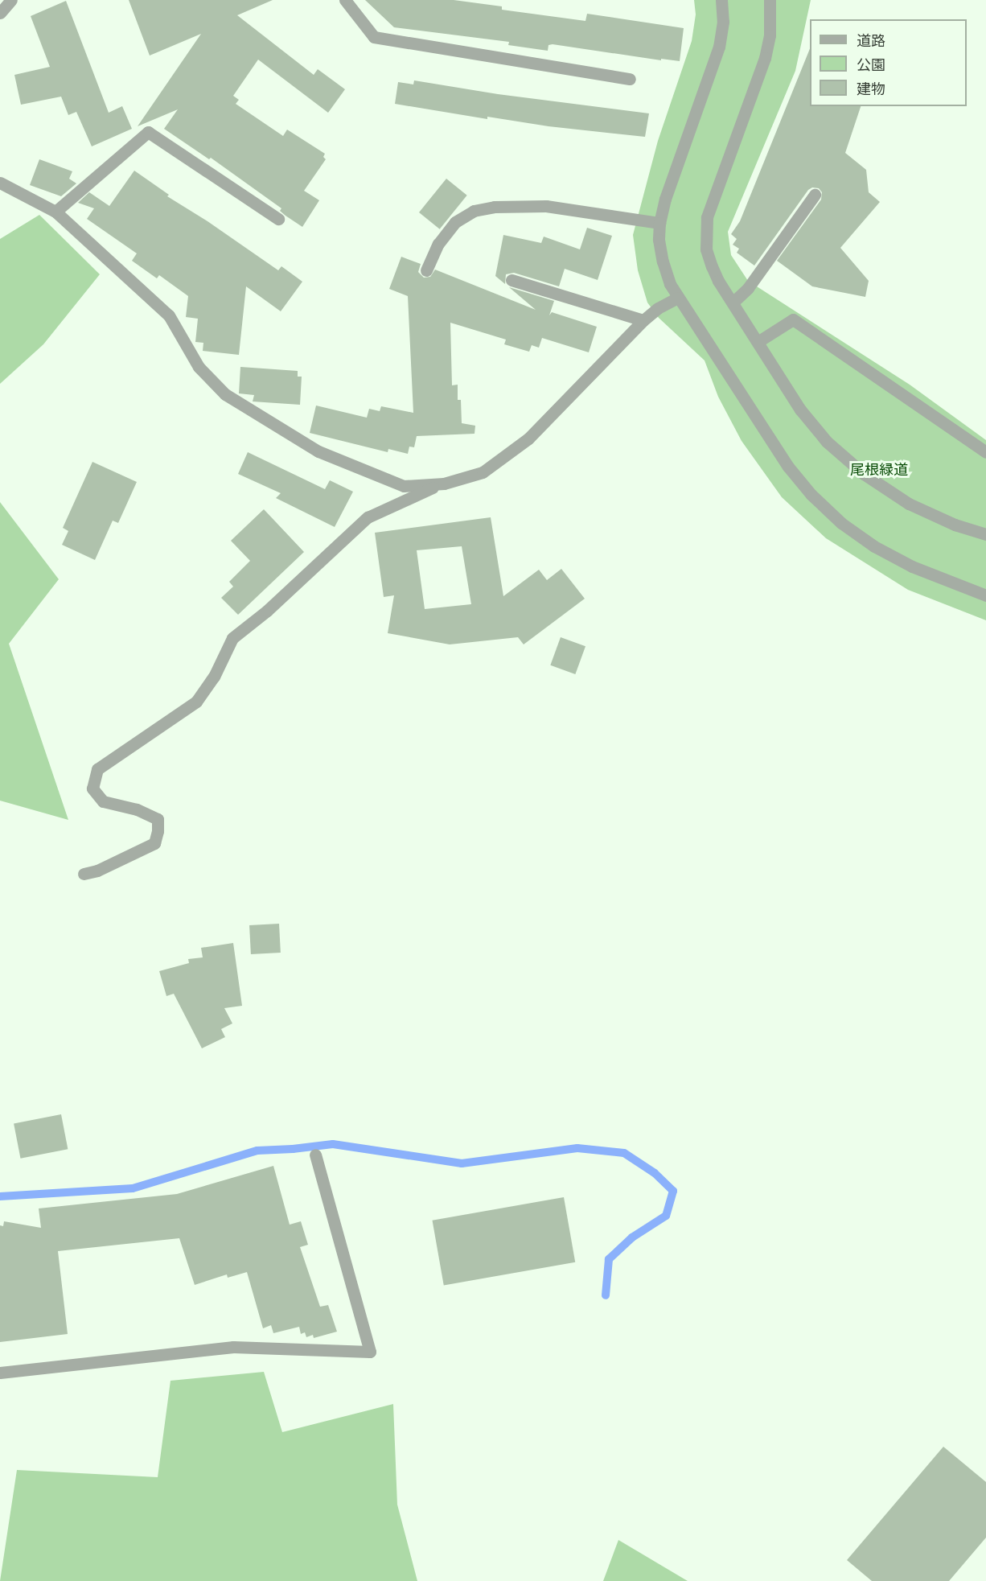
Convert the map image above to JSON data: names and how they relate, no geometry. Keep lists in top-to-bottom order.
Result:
{
  "parks": ["尾根緑道"],
  "legend": ["道路", "公園", "建物"]
}
